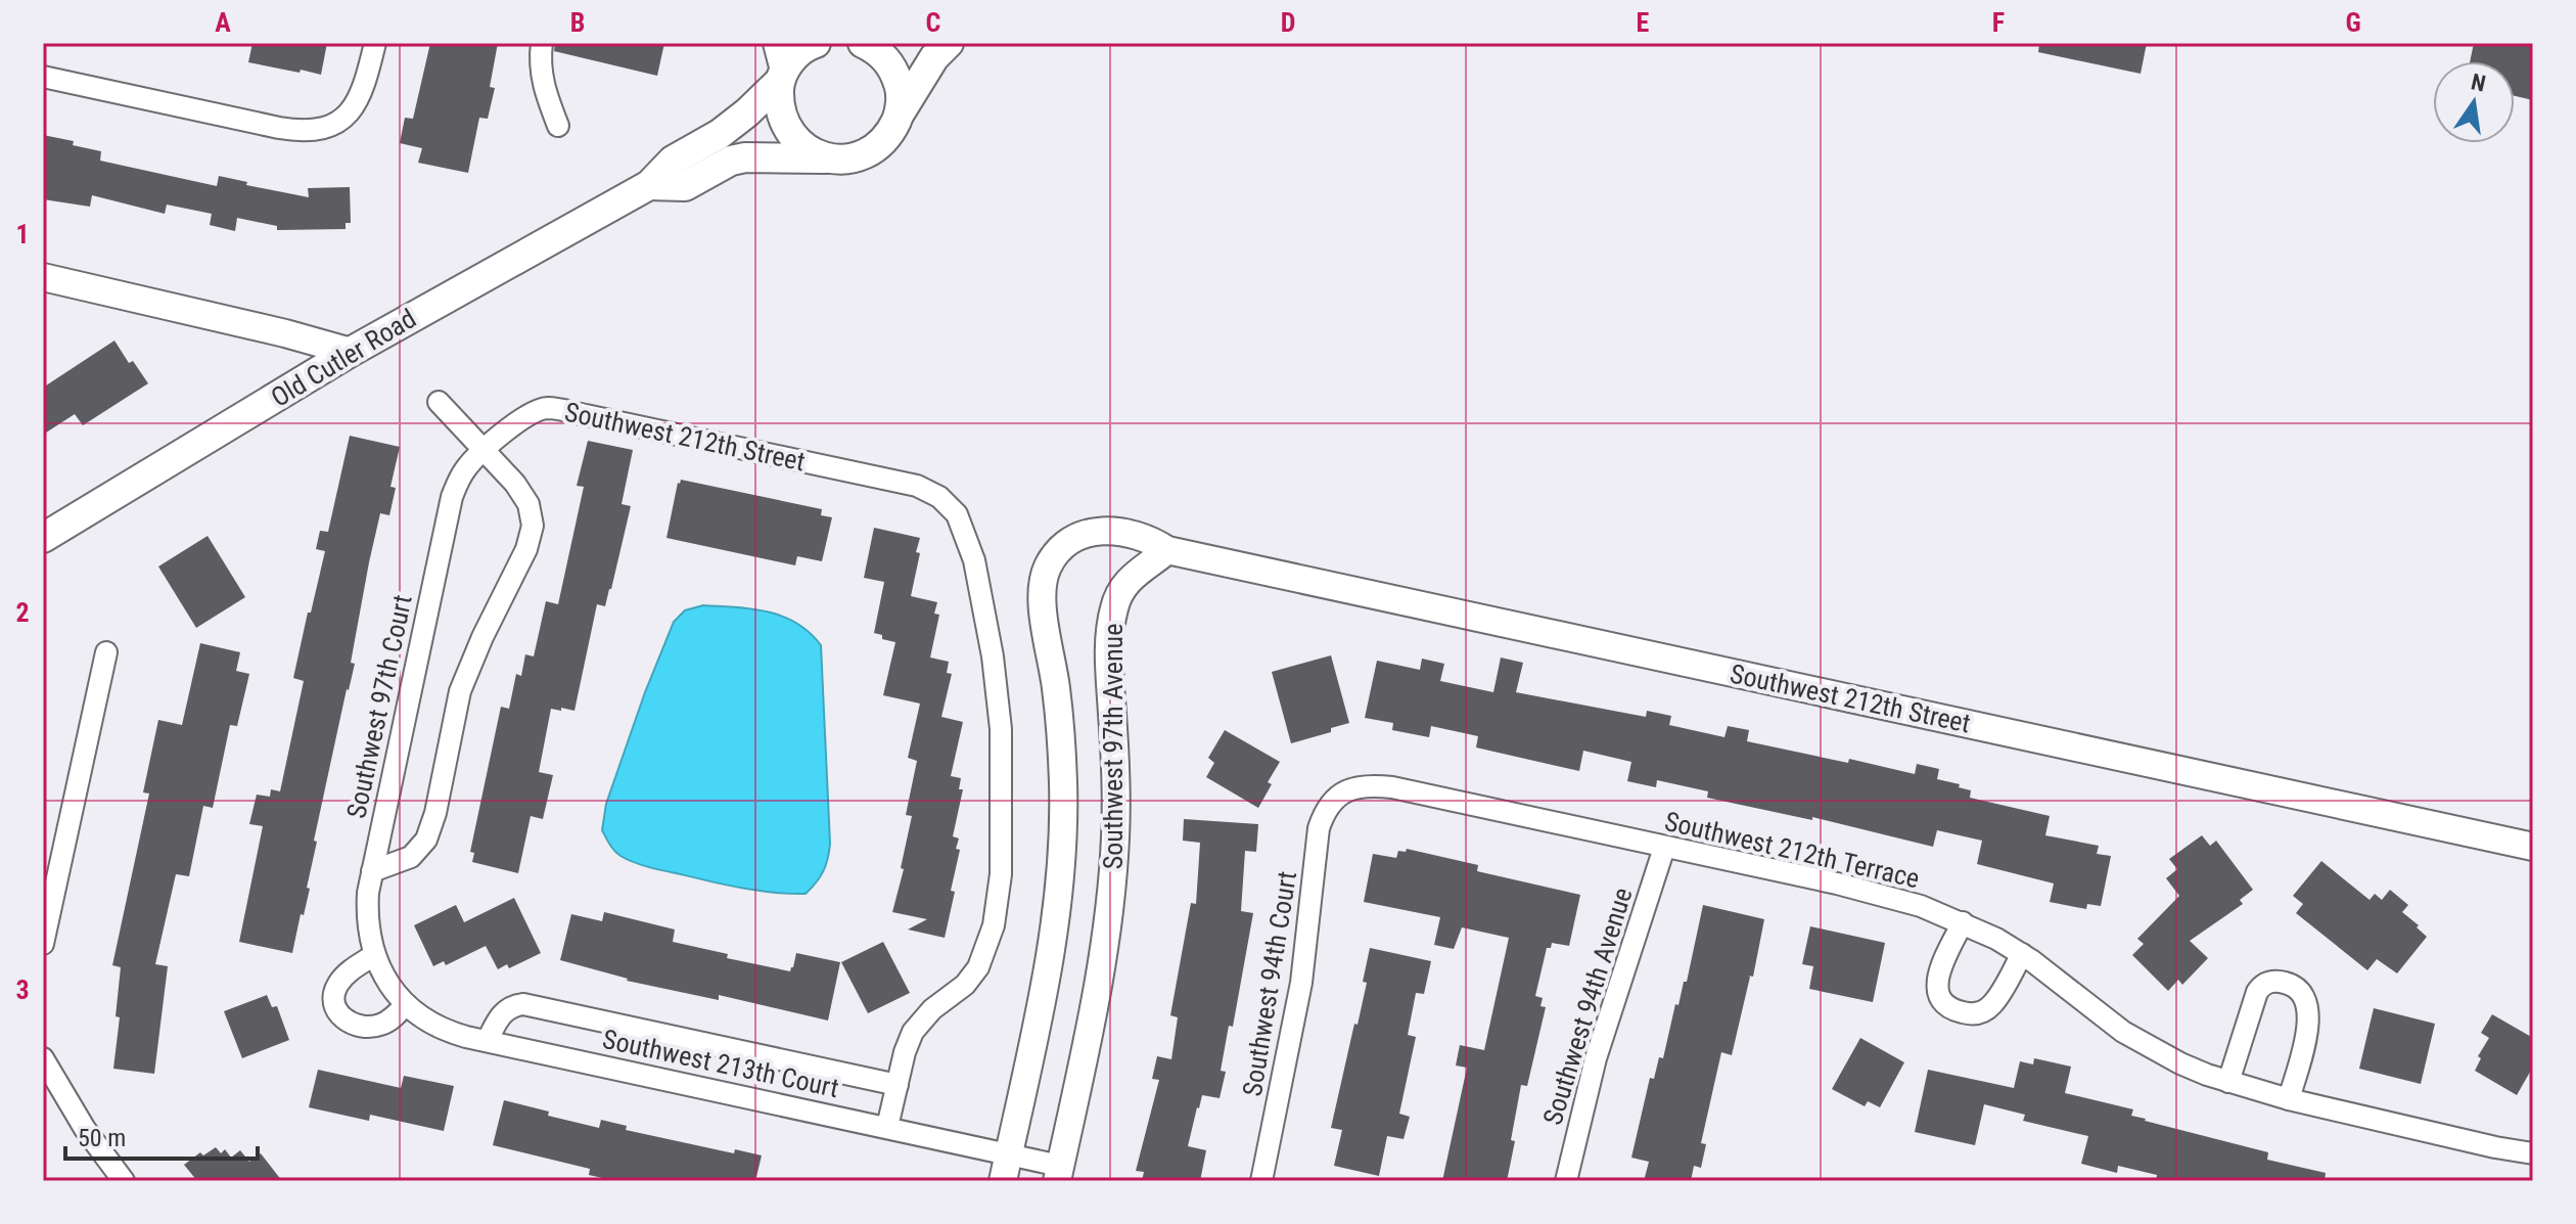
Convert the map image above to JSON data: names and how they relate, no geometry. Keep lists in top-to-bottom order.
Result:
{
  "streets": {
    "main road": ["Old Cutler Road"],
    "street": [
      "Southwest 212th Street",
      "Southwest 97th Court",
      "Southwest 97th Avenue",
      "Southwest 212th Terrace",
      "Southwest 94th Court",
      "Southwest 94th Avenue",
      "Southwest 213th Court"
    ]
  },
  "crossings": [
    ["Southwest 212th Street", "Southwest 97th Court"],
    ["Southwest 212th Street", "Southwest 97th Avenue"],
    ["Southwest 97th Court", "Southwest 213th Court"],
    ["Southwest 97th Avenue", "Southwest 213th Court"],
    ["Southwest 212th Terrace", "Southwest 94th Court"],
    ["Southwest 212th Terrace", "Southwest 94th Avenue"]
  ],
  "scale_bar": "50 m",
  "north": "top",
  "grid": {
    "columns": [
      "A",
      "B",
      "C",
      "D",
      "E",
      "F",
      "G"
    ],
    "rows": ["1", "2", "3"]
  }
}
